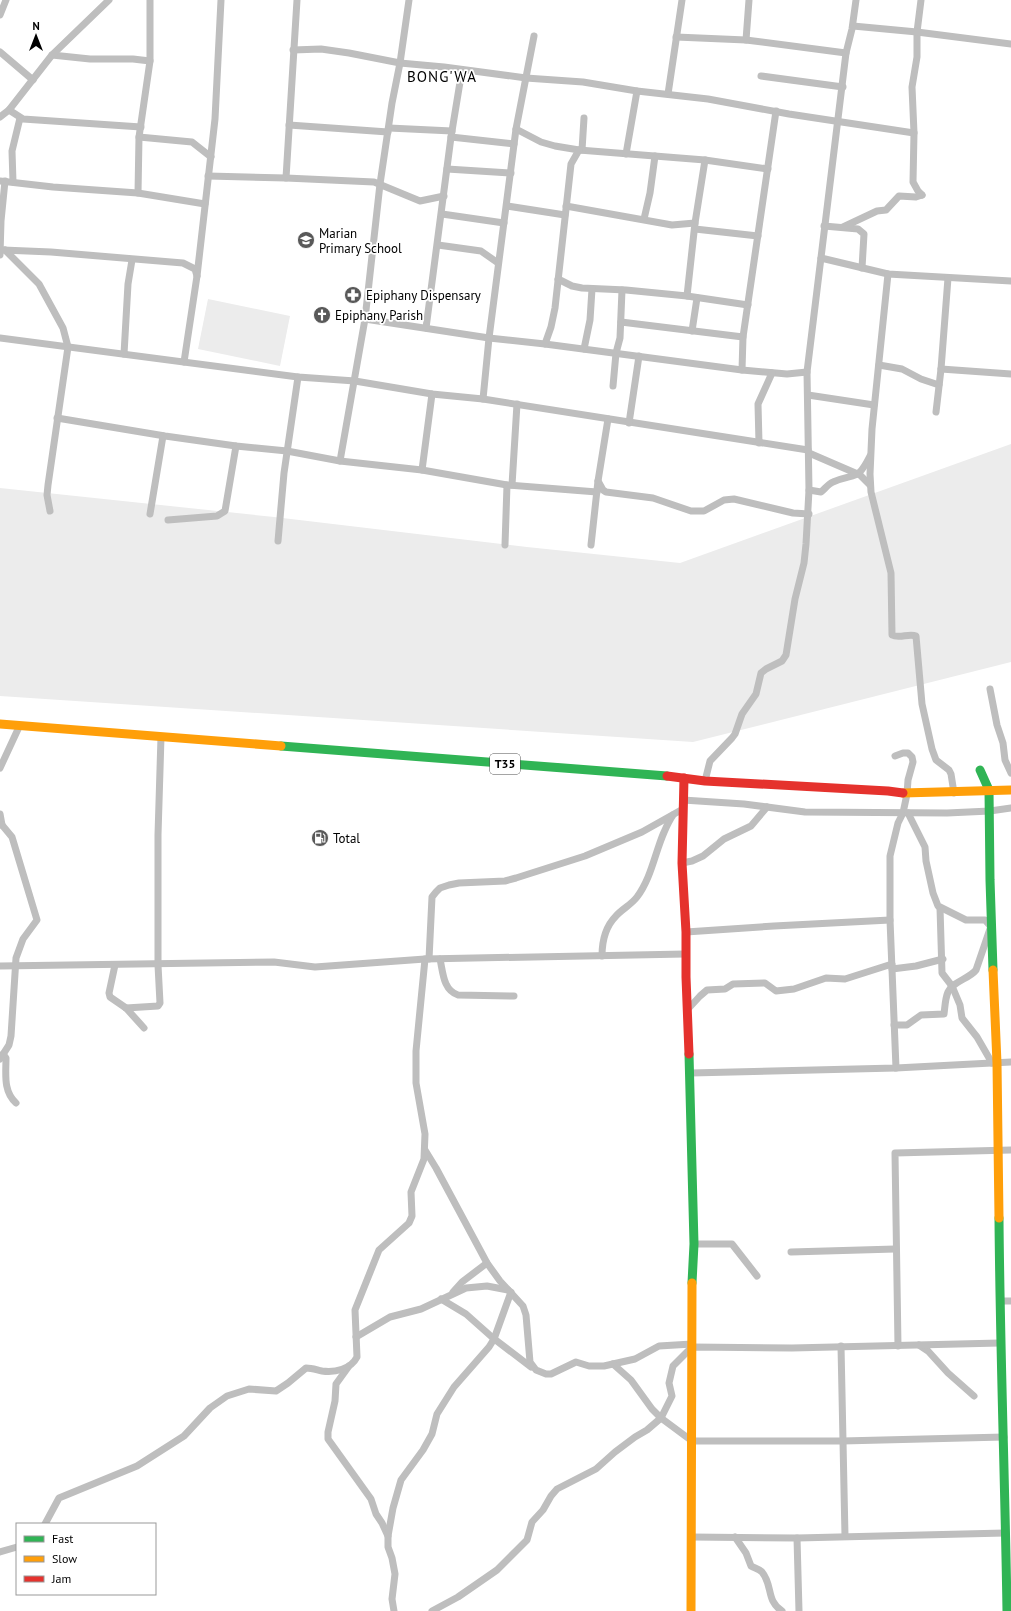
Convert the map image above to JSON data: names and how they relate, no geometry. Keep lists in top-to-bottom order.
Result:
{
  "streets": {
    "main road": ["T35"]
  },
  "districts": ["BONG'WA"],
  "places": {
    "school or university": ["Marian Primary School"],
    "pharmacy": ["Epiphany Dispensary"],
    "church": ["Epiphany Parish"],
    "fuel station": ["Total"]
  },
  "legend": ["Fast", "Slow", "Jam"],
  "north": "top"
}
